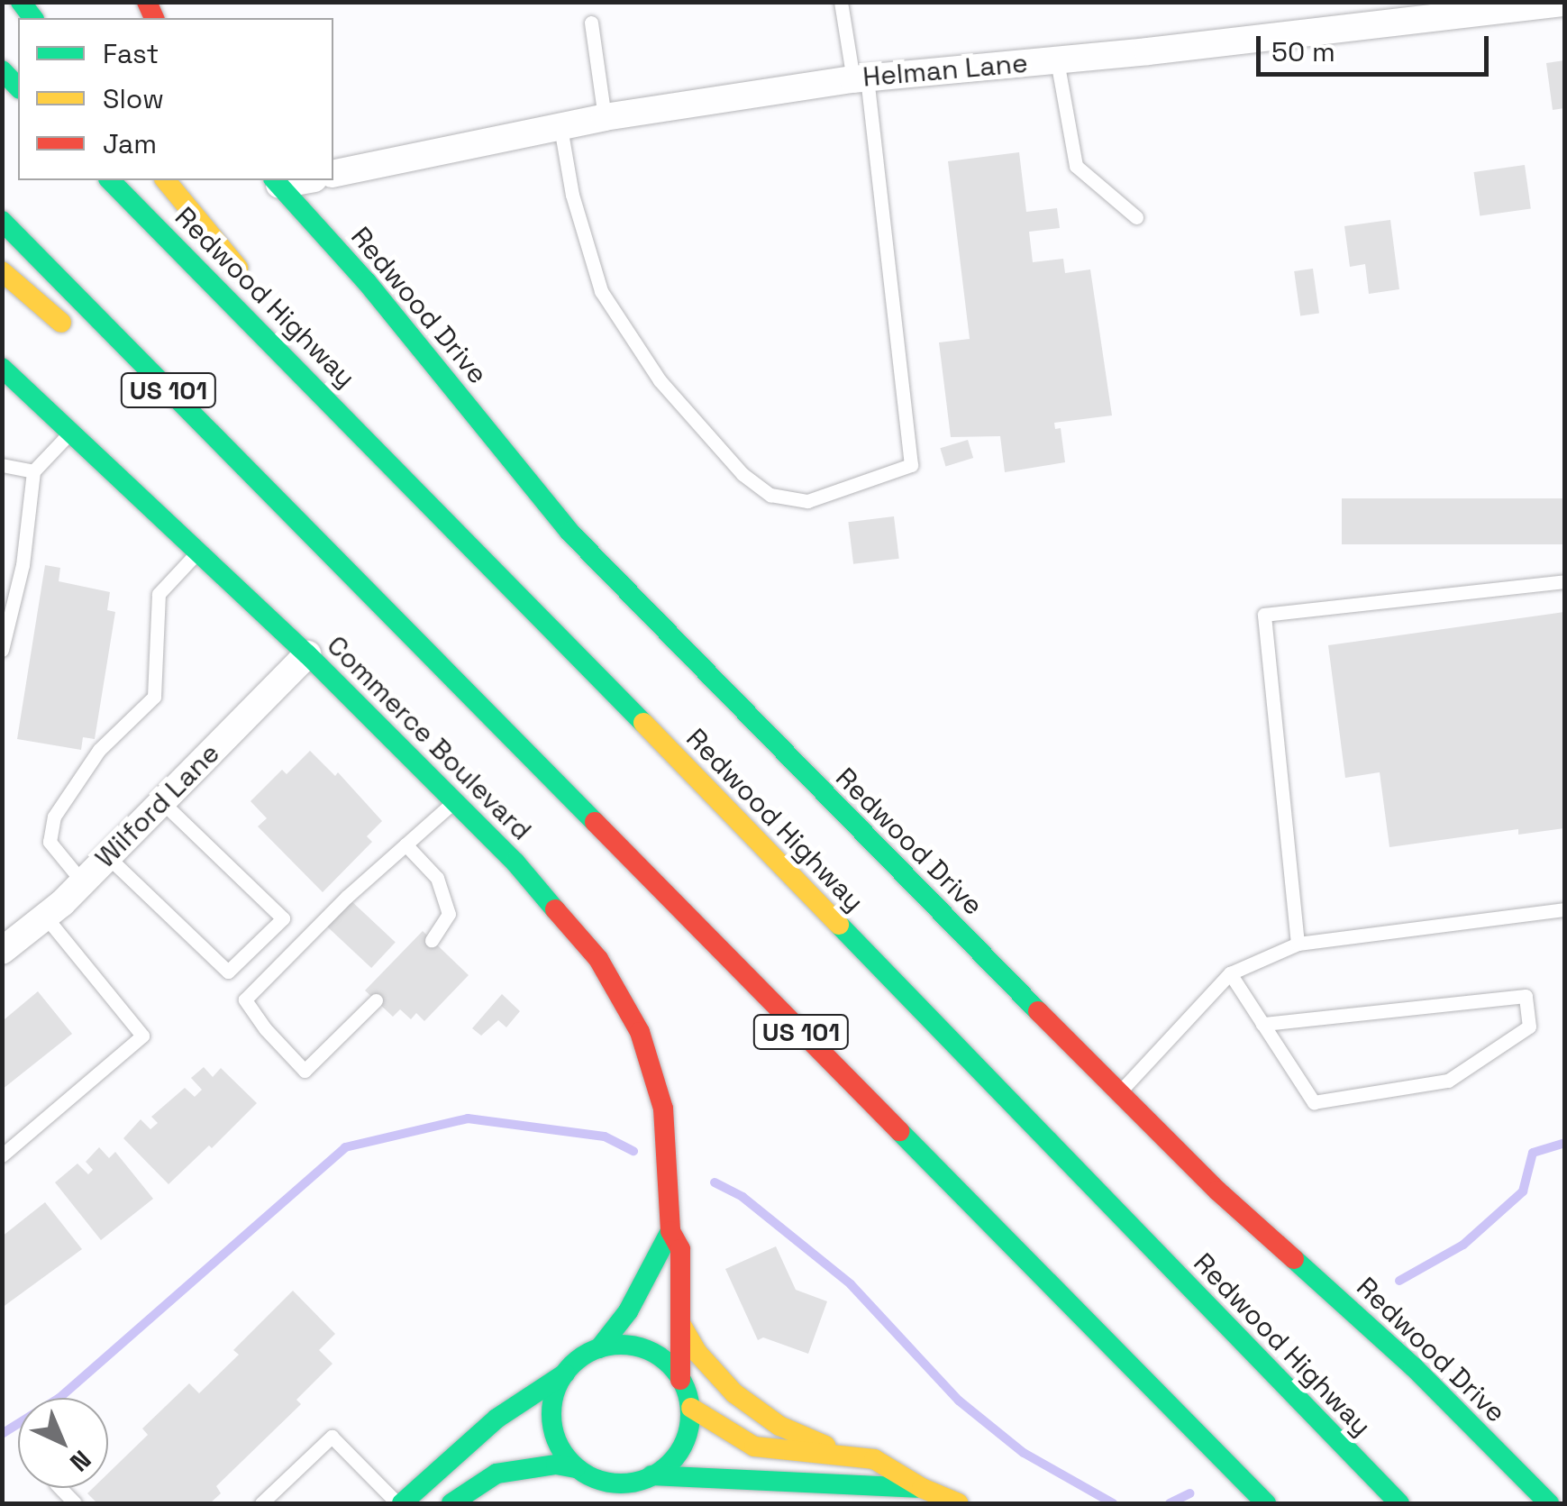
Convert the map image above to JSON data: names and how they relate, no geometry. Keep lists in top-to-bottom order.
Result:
{
  "streets": {
    "main road": [
      "Redwood Highway",
      "Redwood Drive",
      "US 101",
      "Commerce Boulevard"
    ],
    "street": ["Helman Lane", "Wilford Lane"]
  },
  "crossings": [
    ["Commerce Boulevard", "Wilford Lane"]
  ],
  "legend": ["Fast", "Slow", "Jam"],
  "scale_bar": "50 m",
  "north": "bottom right"
}
